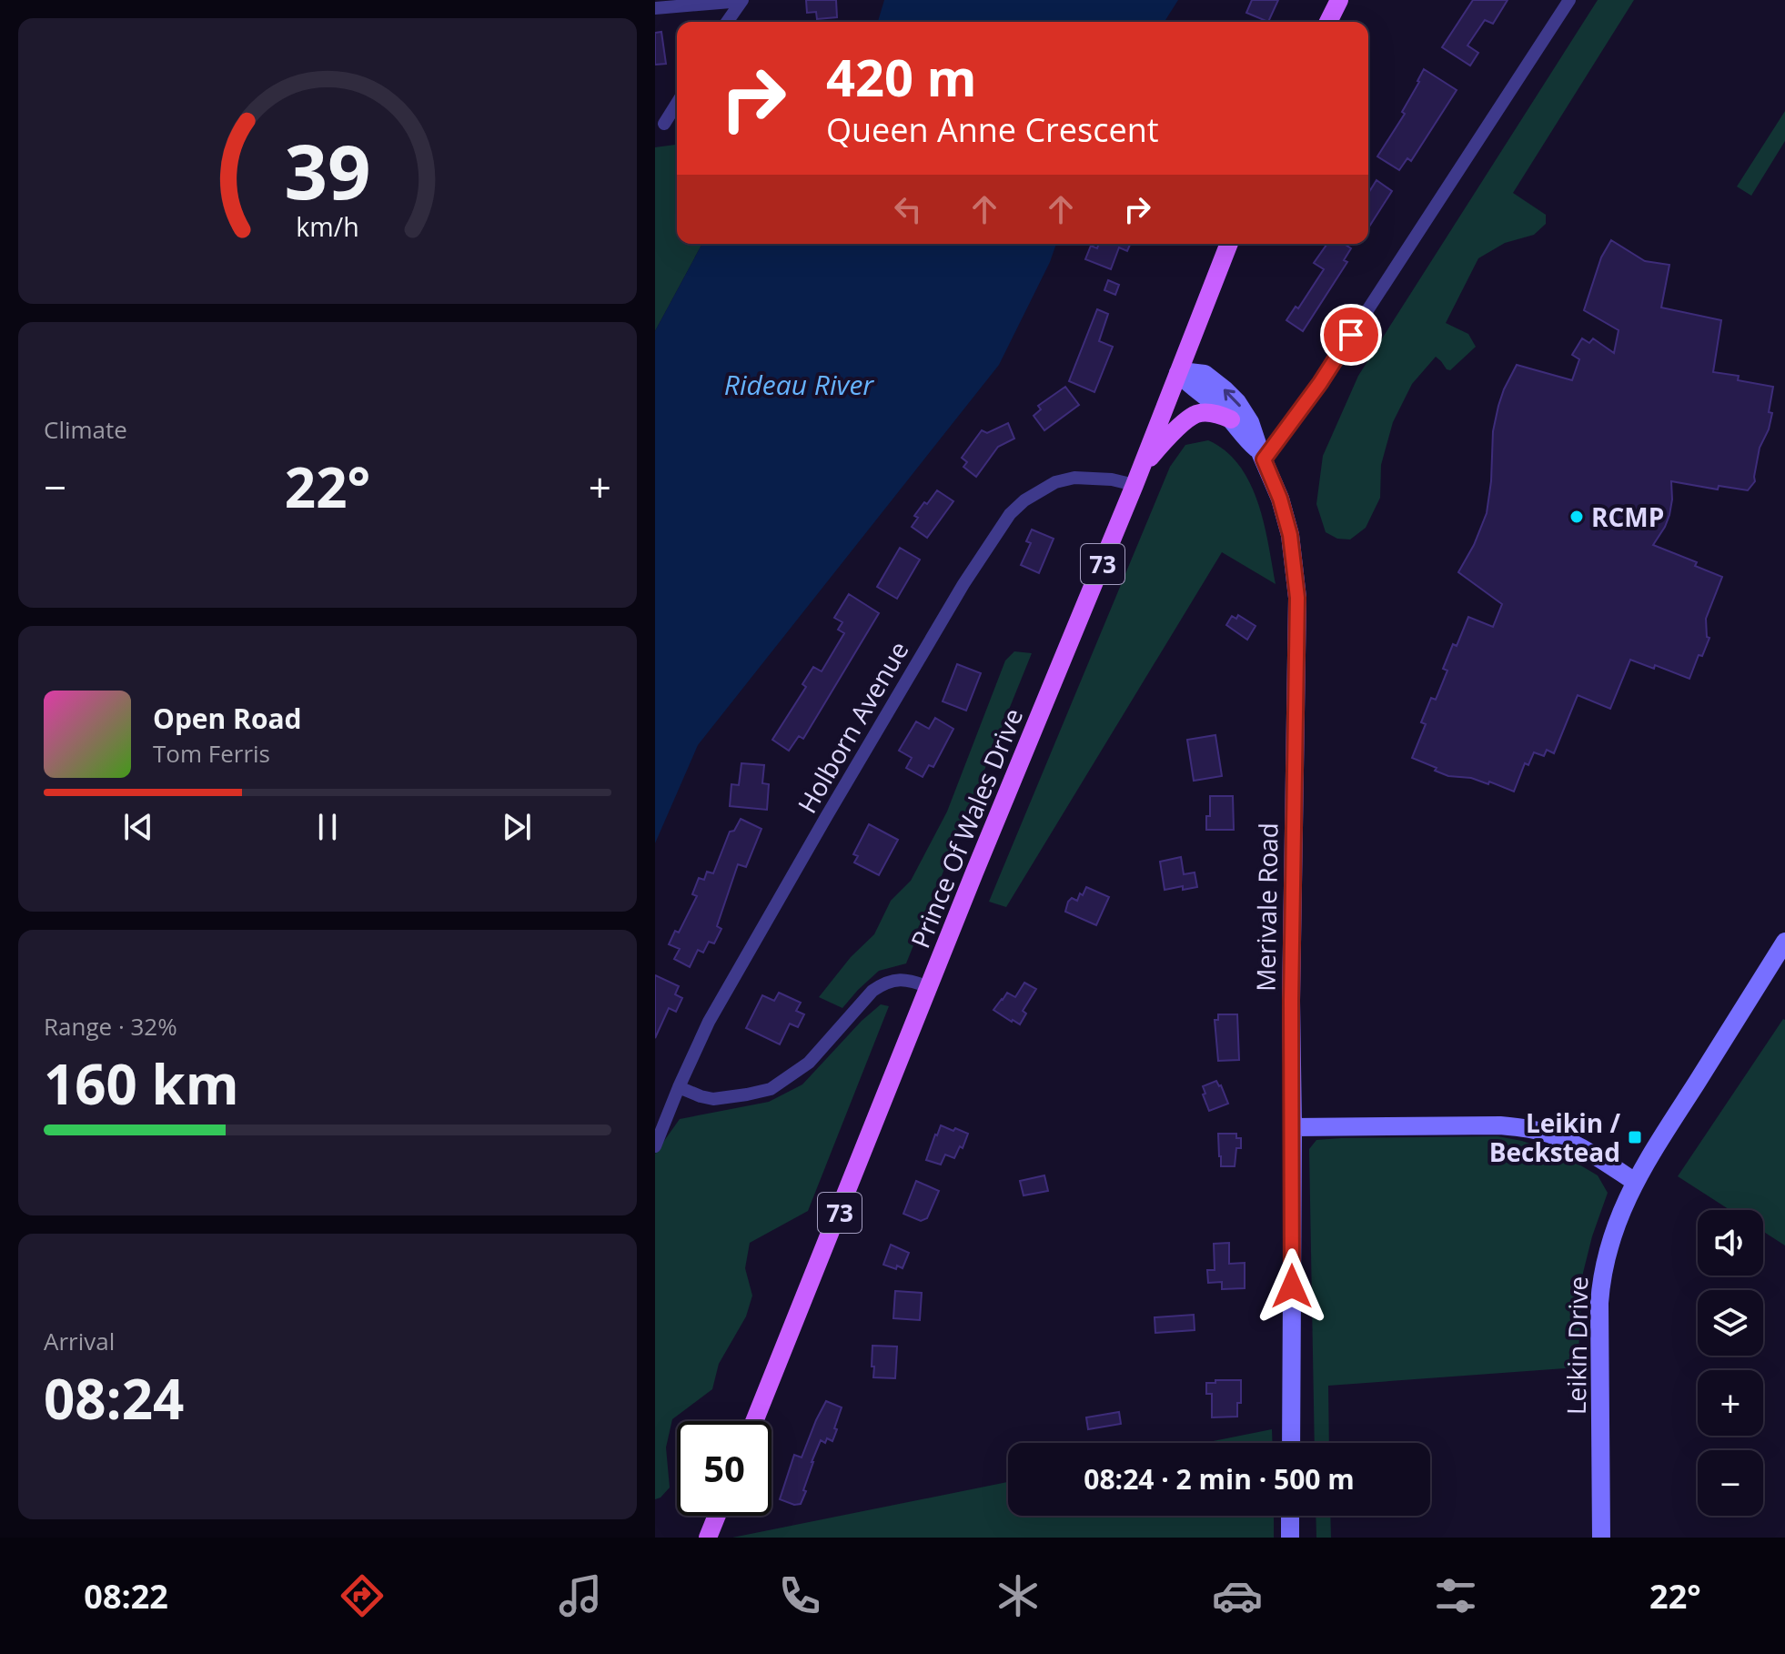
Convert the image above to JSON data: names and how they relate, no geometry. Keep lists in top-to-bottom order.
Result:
{
  "streets": {
    "main road": [
      "73",
      "Prince Of Wales Drive",
      "Merivale Road",
      "Leikin Drive"
    ],
    "street": ["Holborn Avenue"]
  },
  "crossings": [
    ["Holborn Avenue", "Prince Of Wales Drive"],
    ["Prince Of Wales Drive", "Merivale Road"]
  ],
  "water": ["Rideau River"],
  "places": {
    "other": ["RCMP"],
    "transit": ["Leikin / Beckstead"]
  },
  "page": {
    "turn": ["420 m", "Queen Anne Crescent"],
    "tile": [
      "Climate",
      ["Range · 32%", "160 km"],
      ["Arrival", "08:24"]
    ],
    "heat": ["−", "22°", "+"],
    "song": ["Open Road", "Tom Ferris"],
    "map_buttons": ["+", "−"],
    "limit": "50",
    "trip": "08:24 · 2 min · 500 m",
    "tabs": ["08:22", "22°"],
    "gauge": ["39", "km/h"]
  }
}
